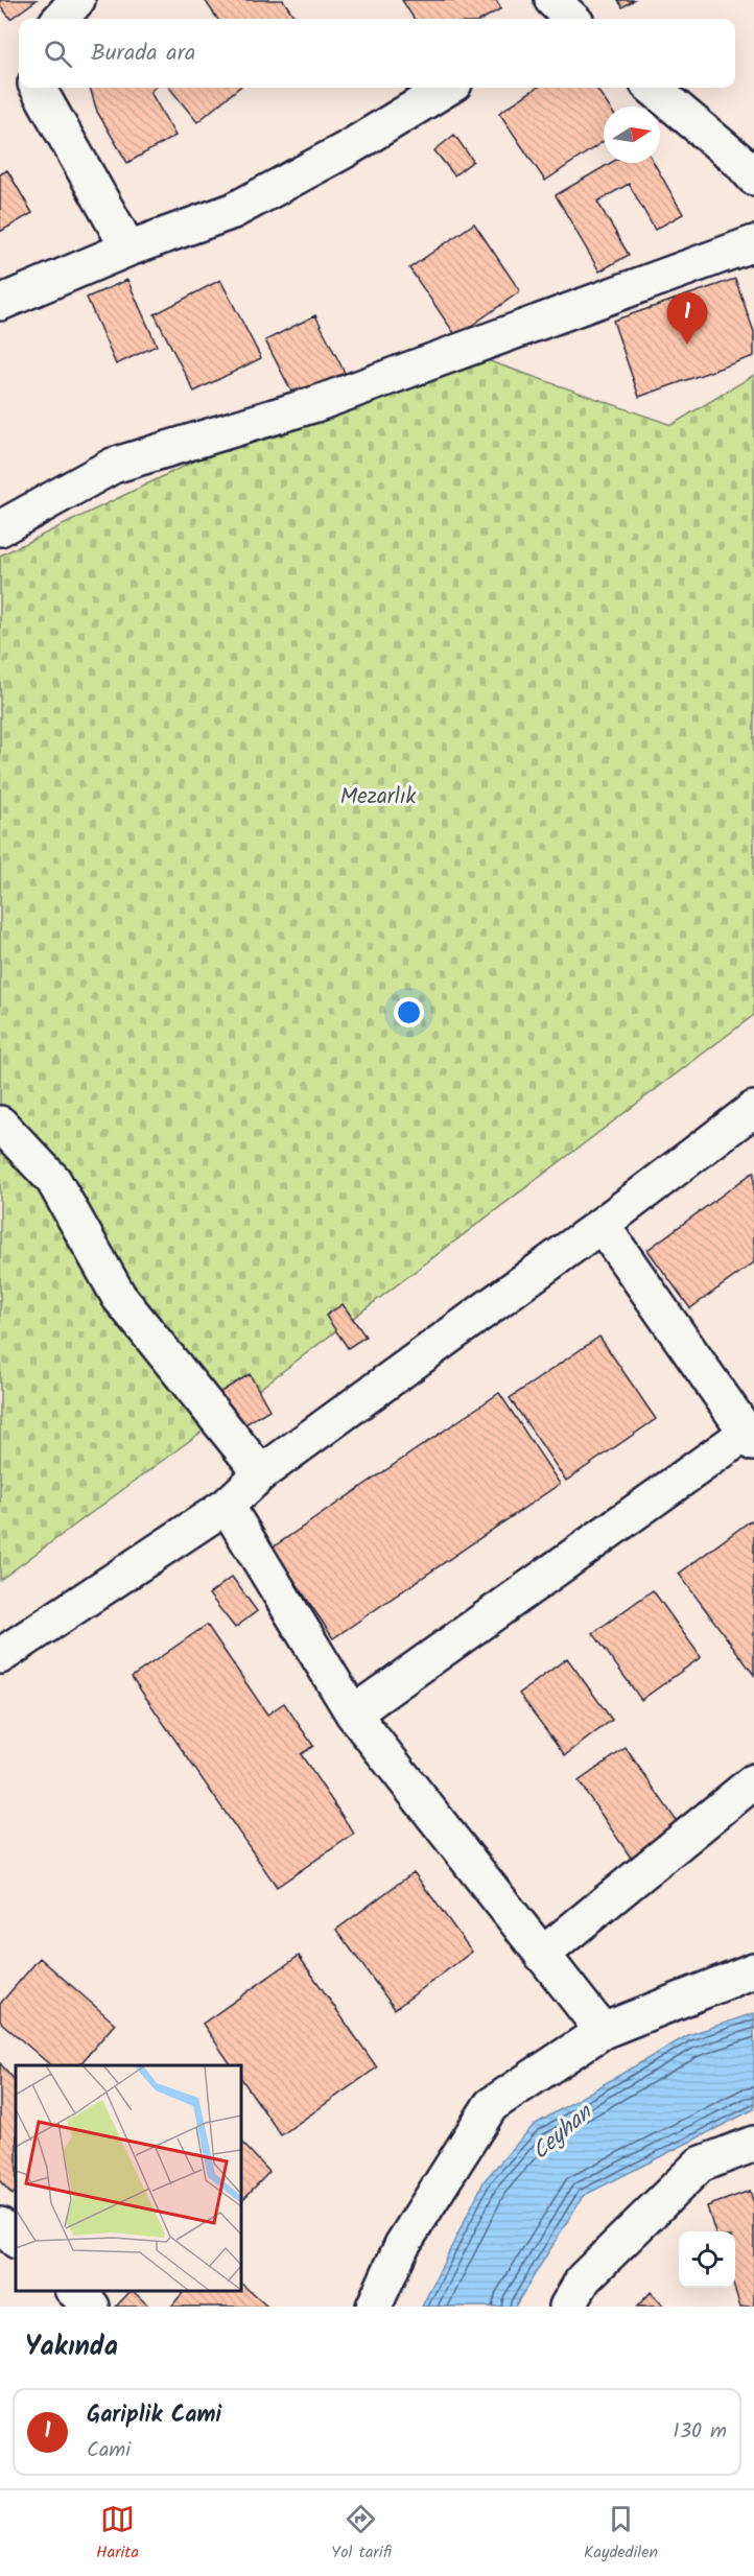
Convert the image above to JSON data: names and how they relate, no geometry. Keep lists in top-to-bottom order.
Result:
{
  "water": ["Ceyhan"],
  "parks": ["Mezarlık"],
  "north": "right",
  "page": {
    "search": "Burada ara",
    "pins": "1",
    "heading": "Yakında",
    "list": [
      {
        "mark": "1",
        "name": "Gariplik Cami",
        "note": "Cami",
        "value": "130 m"
      }
    ],
    "nav": ["Harita", "Yol tarifi", "Kaydedilen"]
  }
}
